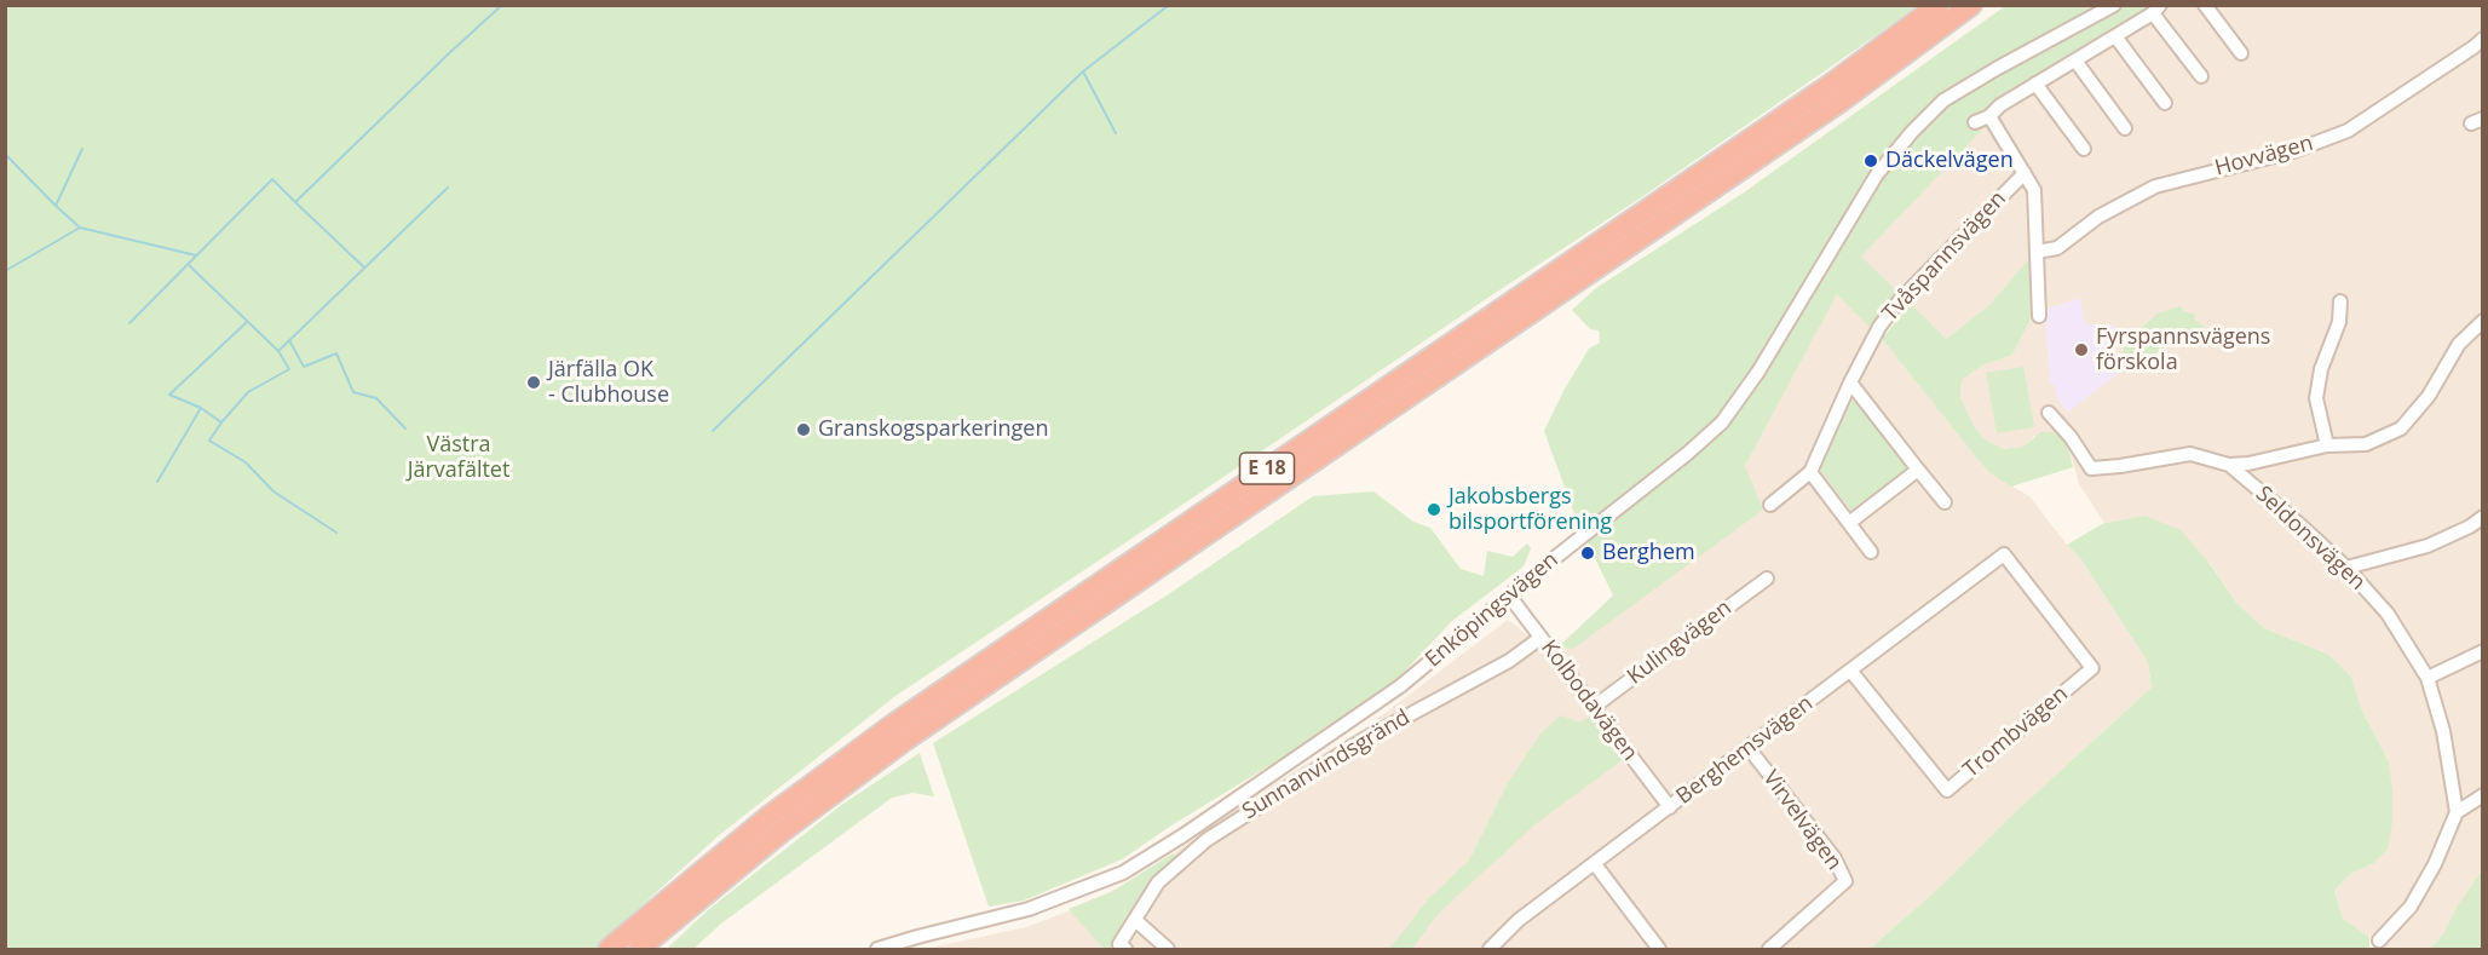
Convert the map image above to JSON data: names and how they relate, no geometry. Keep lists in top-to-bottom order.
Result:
{
  "streets": {
    "highway": ["E 18"],
    "street": [
      "Hovvägen",
      "Tvåspannsvägen",
      "Seldonsvägen",
      "Enköpingsvägen",
      "Kulingvägen",
      "Kolbodavägen",
      "Trombvägen",
      "Berghemsvägen",
      "Sunnanvindsgränd",
      "Virvelvägen"
    ]
  },
  "crossings": [
    ["Enköpingsvägen", "Kolbodavägen"],
    ["Kulingvägen", "Kolbodavägen"],
    ["Kolbodavägen", "Berghemsvägen"],
    ["Kolbodavägen", "Sunnanvindsgränd"],
    ["Trombvägen", "Berghemsvägen"],
    ["Berghemsvägen", "Virvelvägen"]
  ],
  "parks": ["Västra Järvafältet"],
  "places": [
    "Däckelvägen",
    "Fyrspannsvägens förskola",
    "Järfälla OK - Clubhouse",
    "Granskogsparkeringen",
    "Jakobsbergs bilsportförening",
    "Berghem"
  ]
}
